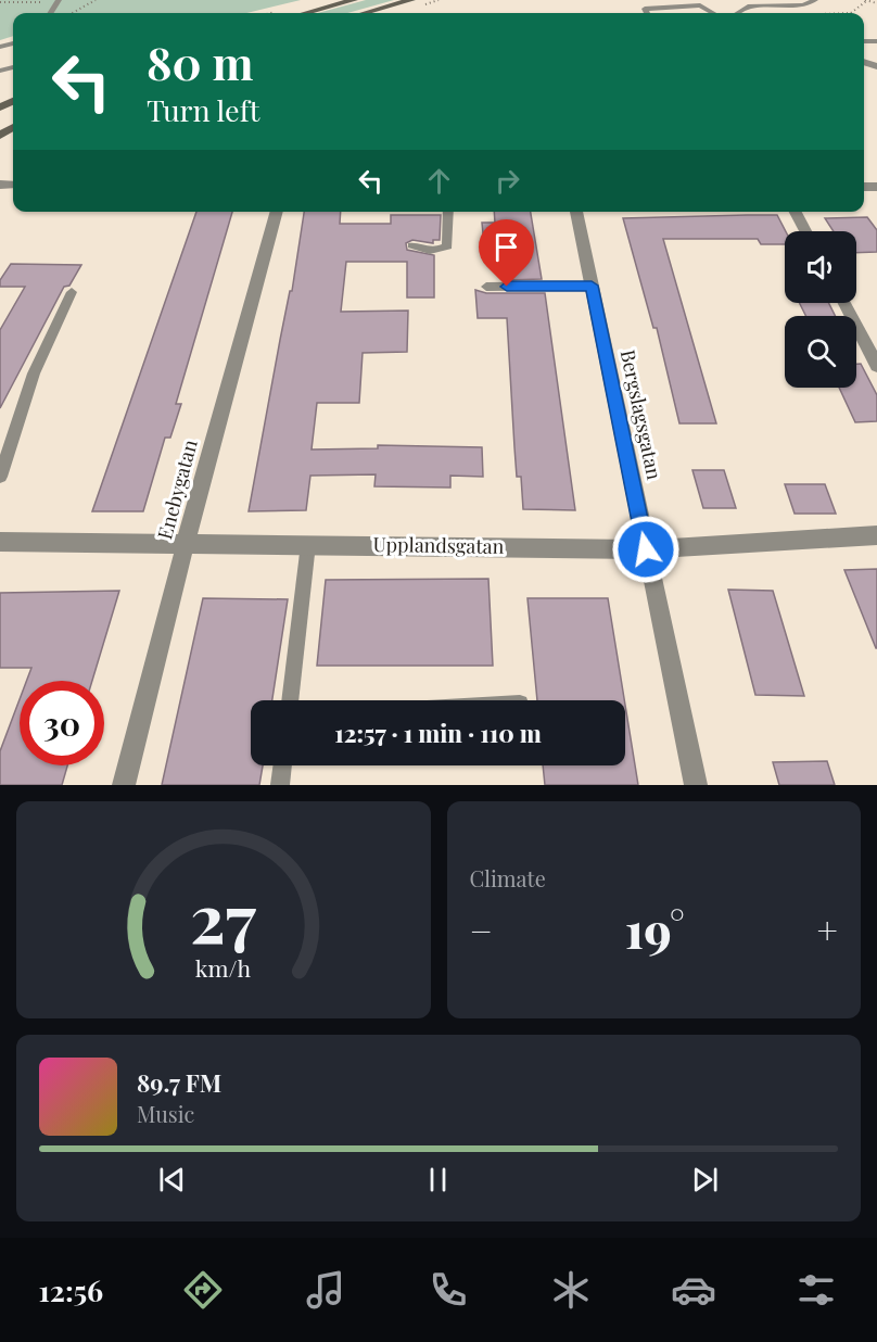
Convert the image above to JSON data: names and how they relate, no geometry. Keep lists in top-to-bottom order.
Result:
{
  "streets": {
    "street": ["Bergslagsgatan", "Enebygatan", "Upplandsgatan"]
  },
  "crossings": [
    ["Bergslagsgatan", "Upplandsgatan"],
    ["Enebygatan", "Upplandsgatan"]
  ],
  "page": {
    "turn": ["80 m", "Turn left"],
    "limit": "30",
    "trip": "12:57 · 1 min · 110 m",
    "tile": "Climate",
    "heat": ["−", "19°", "+"],
    "song": ["89.7 FM", "Music"],
    "tabs": "12:56",
    "gauge": ["27", "km/h"]
  }
}
